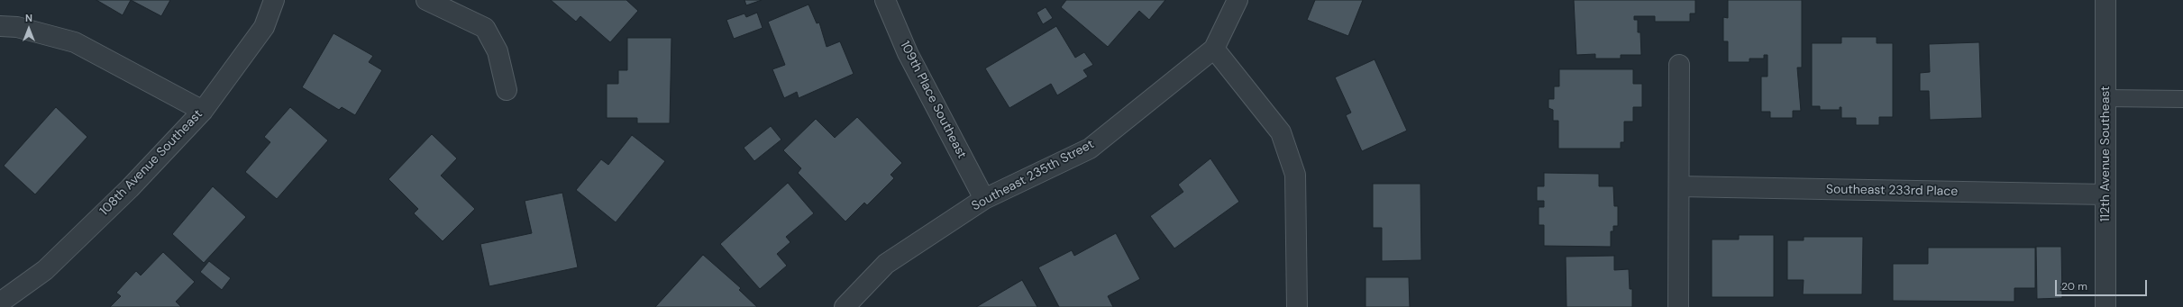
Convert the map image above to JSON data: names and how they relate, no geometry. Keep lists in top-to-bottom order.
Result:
{
  "streets": {
    "street": [
      "109th Place Southeast",
      "112th Avenue Southeast",
      "108th Avenue Southeast",
      "Southeast 235th Street",
      "Southeast 233rd Place"
    ]
  },
  "crossings": [
    ["109th Place Southeast", "Southeast 235th Street"],
    ["112th Avenue Southeast", "Southeast 233rd Place"]
  ],
  "scale_bar": "20 m",
  "north": "top"
}
